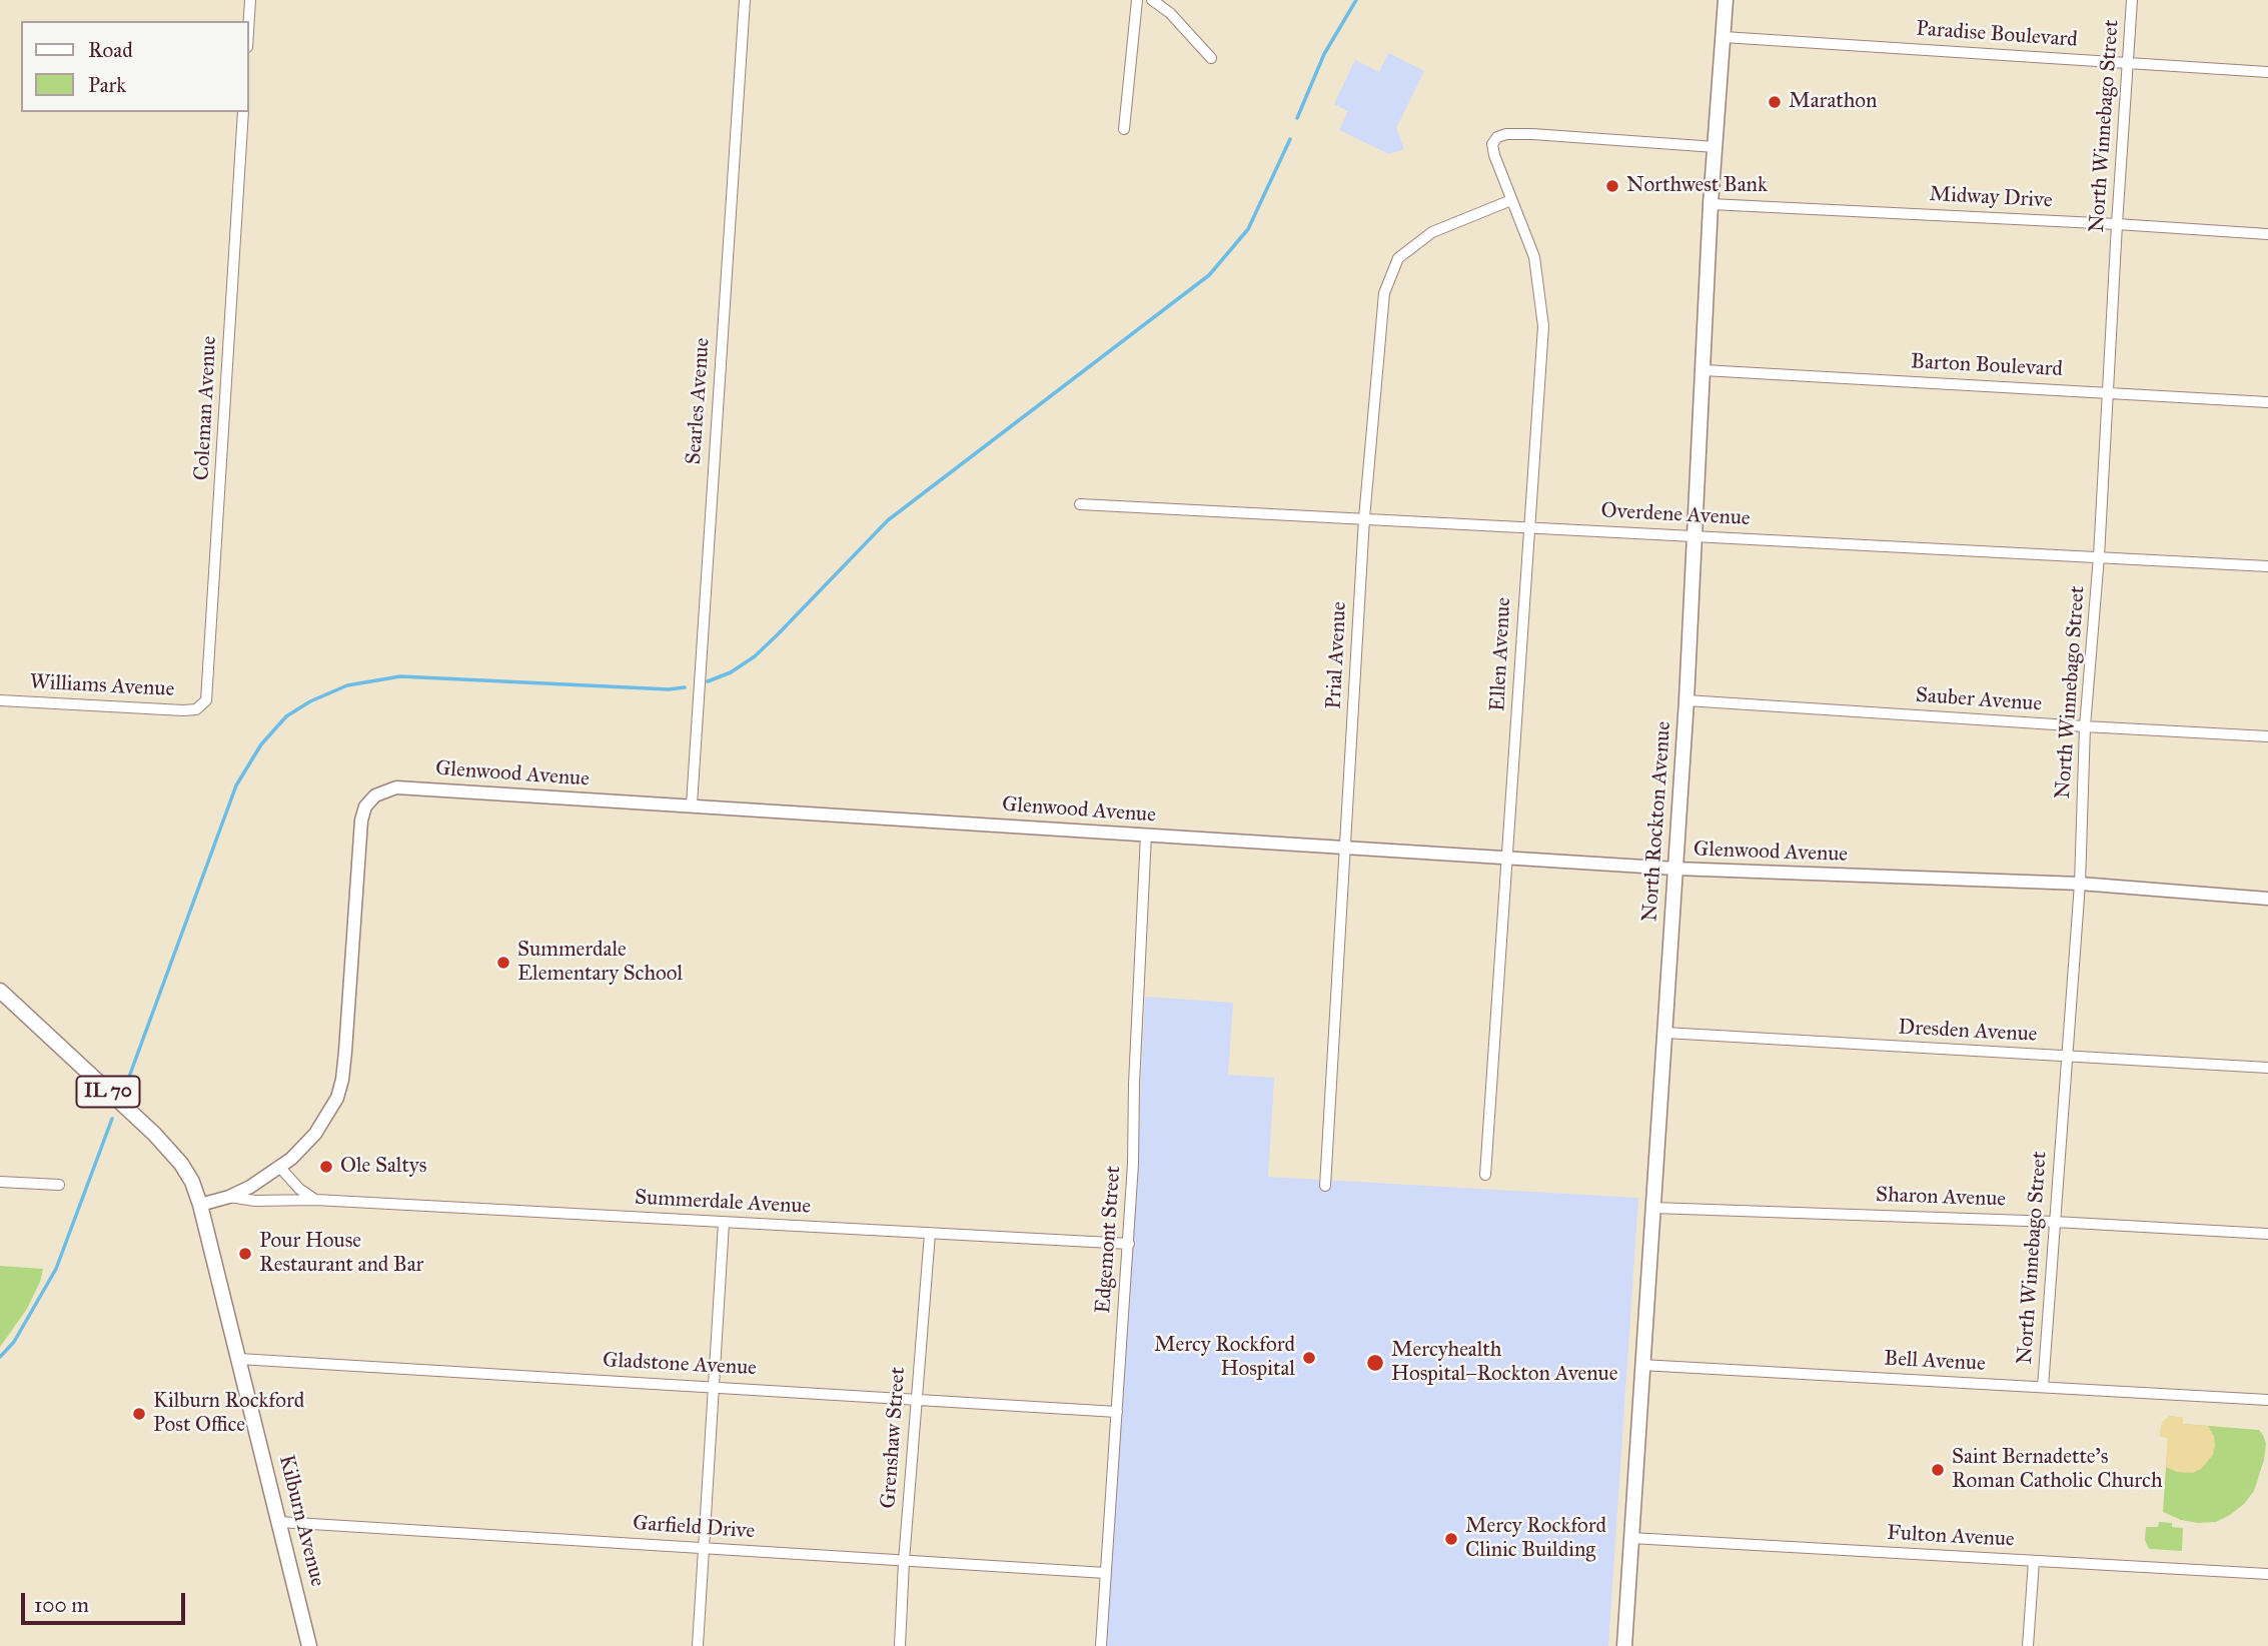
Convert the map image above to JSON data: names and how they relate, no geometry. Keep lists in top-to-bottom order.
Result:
{
  "streets": {
    "main road": ["North Rockton Avenue", "IL 70", "Kilburn Avenue"],
    "street": [
      "Paradise Boulevard",
      "North Winnebago Street",
      "Midway Drive",
      "Barton Boulevard",
      "Searles Avenue",
      "Coleman Avenue",
      "Overdene Avenue",
      "Ellen Avenue",
      "Prial Avenue",
      "Williams Avenue",
      "Sauber Avenue",
      "Glenwood Avenue",
      "Dresden Avenue",
      "Sharon Avenue",
      "Summerdale Avenue",
      "Edgemont Street",
      "Bell Avenue",
      "Gladstone Avenue",
      "Grenshaw Street",
      "Garfield Drive",
      "Fulton Avenue"
    ]
  },
  "crossings": [
    ["Paradise Boulevard", "North Winnebago Street"],
    ["Paradise Boulevard", "North Rockton Avenue"],
    ["North Winnebago Street", "Midway Drive"],
    ["North Winnebago Street", "Barton Boulevard"],
    ["North Winnebago Street", "Overdene Avenue"],
    ["North Winnebago Street", "Sauber Avenue"],
    ["North Winnebago Street", "Glenwood Avenue"],
    ["North Winnebago Street", "Dresden Avenue"],
    ["North Winnebago Street", "Sharon Avenue"],
    ["North Winnebago Street", "Bell Avenue"],
    ["Midway Drive", "North Rockton Avenue"],
    ["Barton Boulevard", "North Rockton Avenue"],
    ["Searles Avenue", "Glenwood Avenue"],
    ["Coleman Avenue", "Williams Avenue"],
    ["Overdene Avenue", "Ellen Avenue"],
    ["Overdene Avenue", "Prial Avenue"],
    ["Overdene Avenue", "North Rockton Avenue"],
    ["Ellen Avenue", "Prial Avenue"],
    ["Ellen Avenue", "Glenwood Avenue"],
    ["Ellen Avenue", "North Rockton Avenue"],
    ["Prial Avenue", "Glenwood Avenue"],
    ["Sauber Avenue", "North Rockton Avenue"],
    ["Glenwood Avenue", "North Rockton Avenue"],
    ["Glenwood Avenue", "Summerdale Avenue"],
    ["Glenwood Avenue", "Edgemont Street"],
    ["Glenwood Avenue", "Kilburn Avenue"],
    ["North Rockton Avenue", "Dresden Avenue"],
    ["North Rockton Avenue", "Sharon Avenue"],
    ["North Rockton Avenue", "Bell Avenue"],
    ["North Rockton Avenue", "Fulton Avenue"],
    ["Summerdale Avenue", "Edgemont Street"],
    ["Summerdale Avenue", "Grenshaw Street"],
    ["Edgemont Street", "Gladstone Avenue"],
    ["Edgemont Street", "Garfield Drive"],
    ["Gladstone Avenue", "Grenshaw Street"],
    ["Gladstone Avenue", "Kilburn Avenue"],
    ["Grenshaw Street", "Garfield Drive"],
    ["Kilburn Avenue", "Garfield Drive"]
  ],
  "places": [
    "Marathon",
    "Northwest Bank",
    "Summerdale Elementary School",
    "Ole Saltys",
    "Pour House Restaurant and Bar",
    "Mercy Rockford Hospital",
    "Mercyhealth Hospital–Rockton Avenue",
    "Kilburn Rockford Post Office",
    "Saint Bernadette's Roman Catholic Church",
    "Mercy Rockford Clinic Building"
  ],
  "legend": ["Road", "Park"],
  "scale_bar": "100 m"
}
